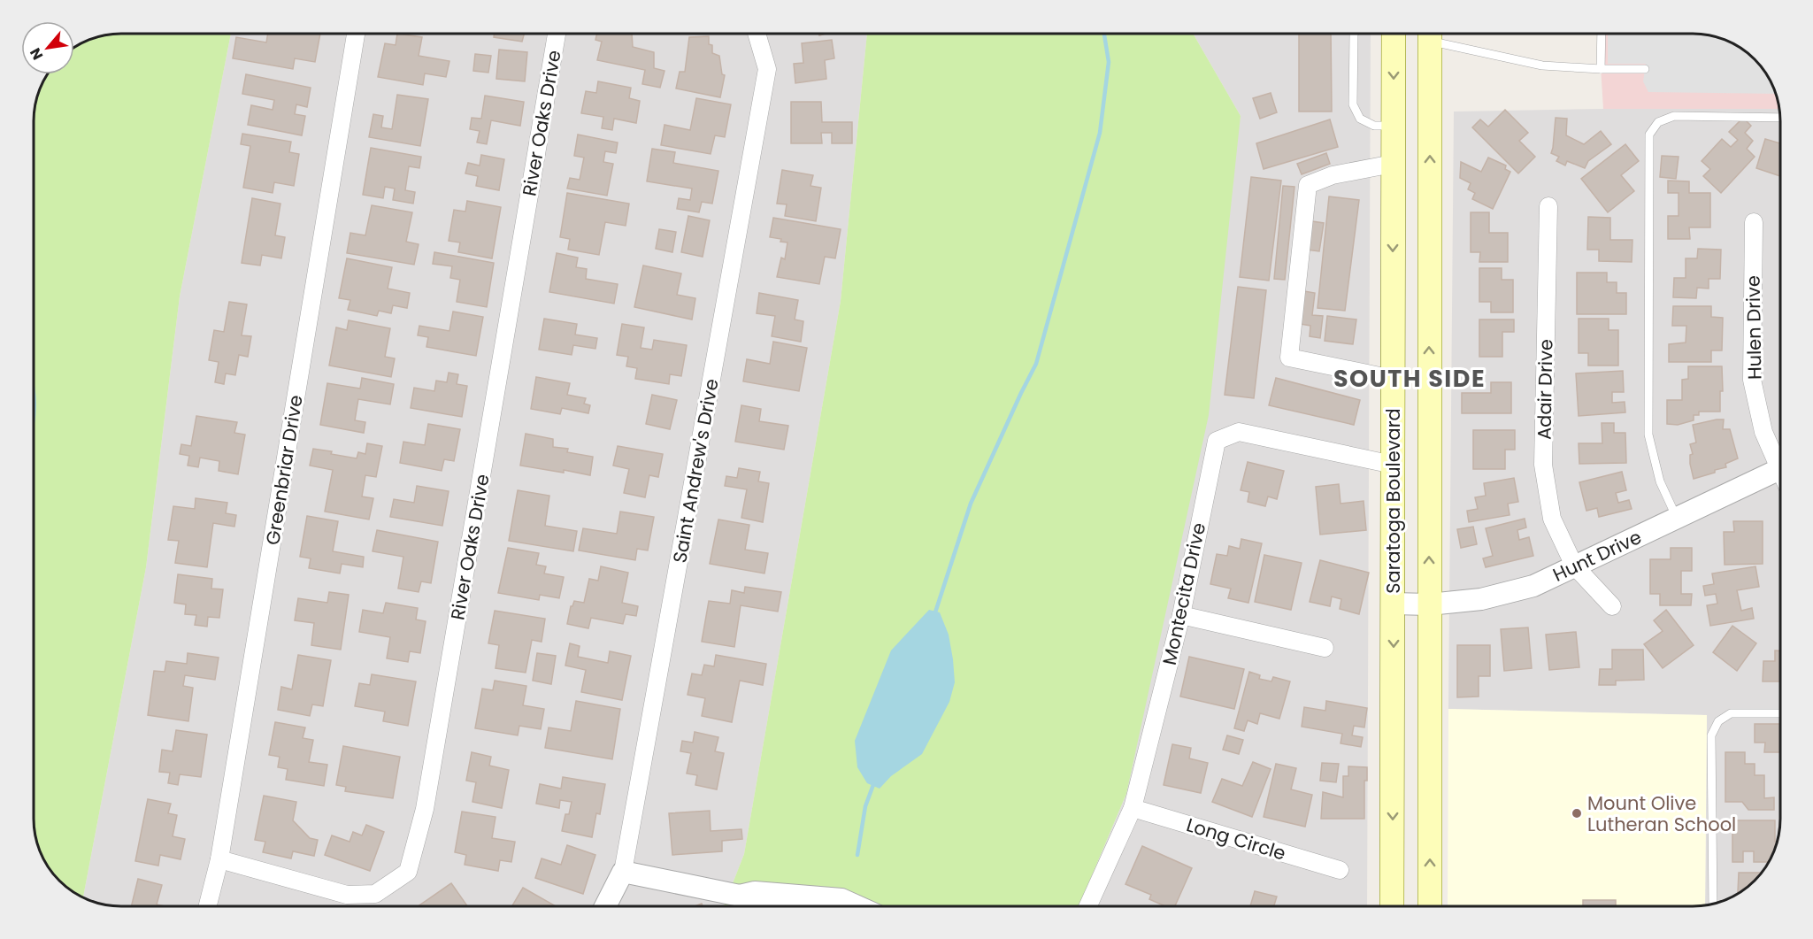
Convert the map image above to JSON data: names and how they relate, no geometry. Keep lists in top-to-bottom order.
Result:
{
  "streets": {
    "main road": ["Saratoga Boulevard"],
    "street": [
      "River Oaks Drive",
      "Hulen Drive",
      "Adair Drive",
      "Greenbriar Drive",
      "Saint Andrew's Drive",
      "Hunt Drive",
      "Montecita Drive",
      "Long Circle"
    ]
  },
  "crossings": [
    ["River Oaks Drive", "Greenbriar Drive"],
    ["Adair Drive", "Hunt Drive"],
    ["Saratoga Boulevard", "Hunt Drive"],
    ["Saratoga Boulevard", "Montecita Drive"],
    ["Montecita Drive", "Long Circle"]
  ],
  "districts": ["SOUTH SIDE"],
  "places": ["Mount Olive Lutheran School"],
  "north": "bottom left"
}
